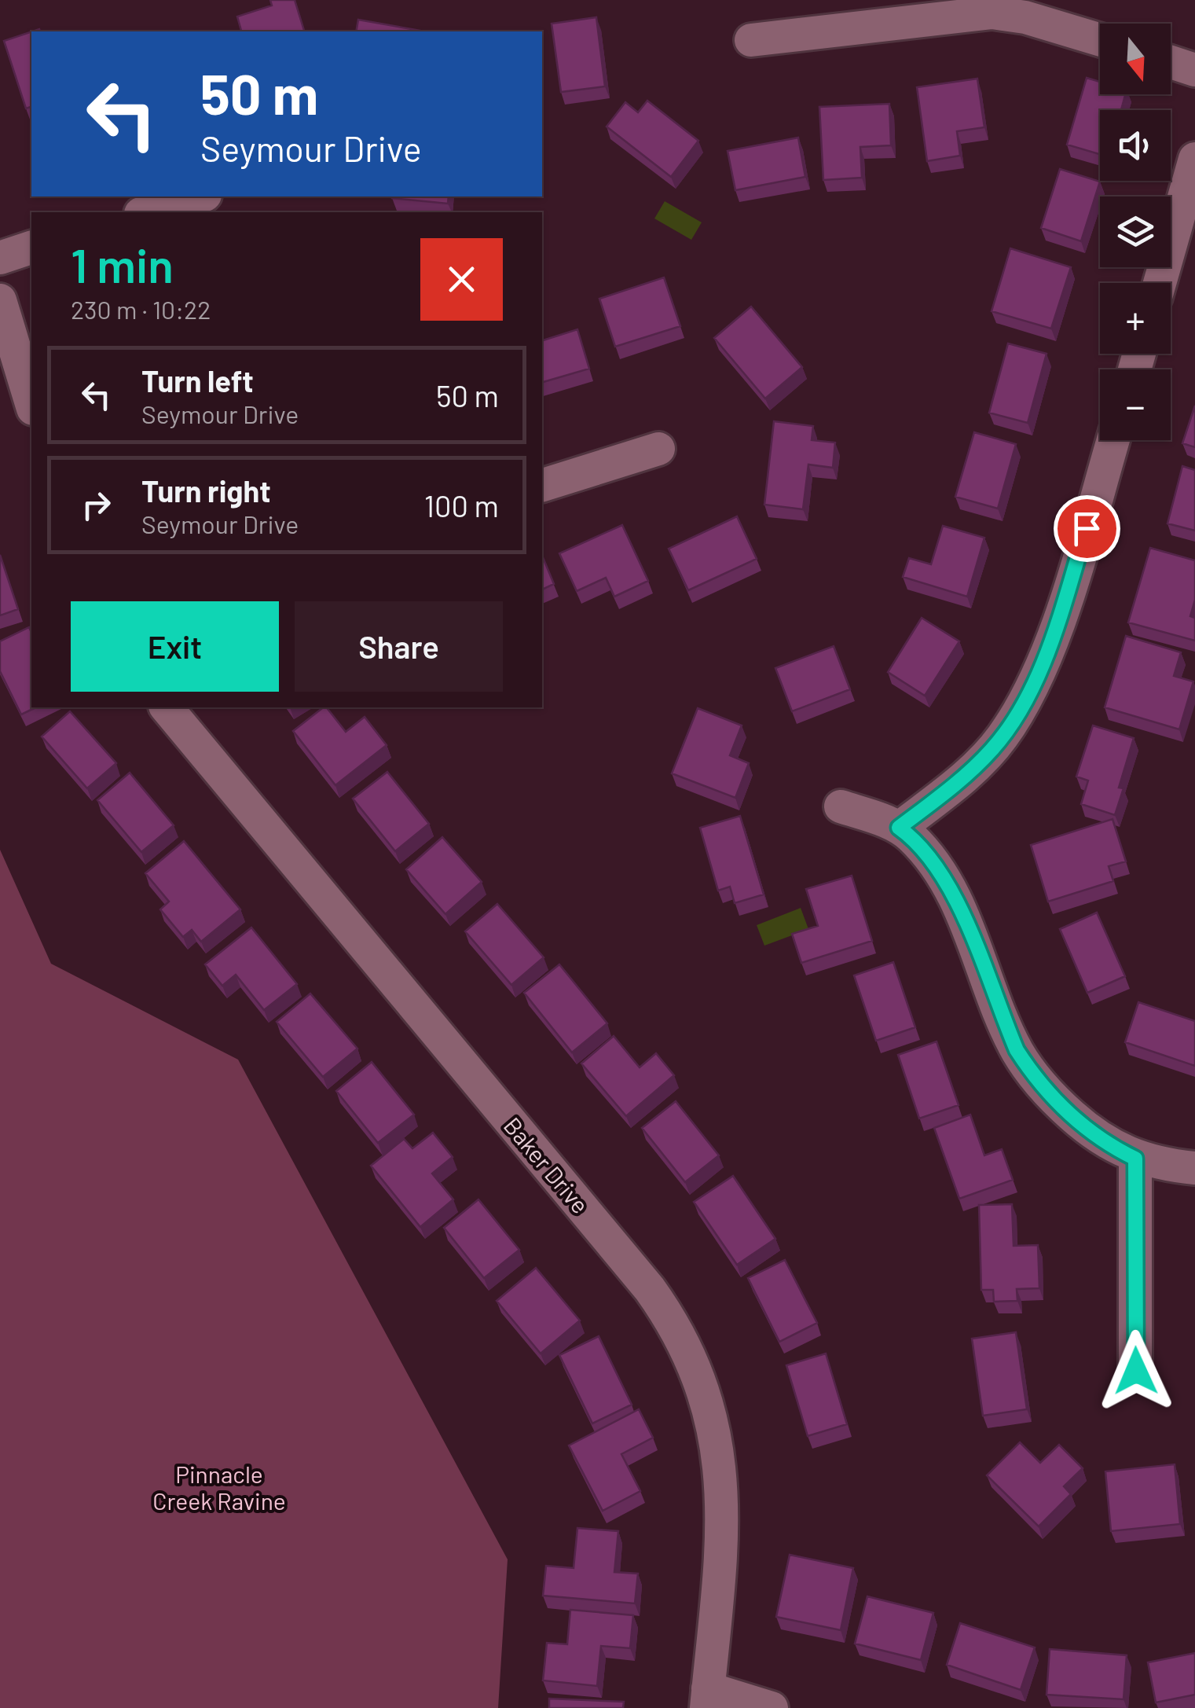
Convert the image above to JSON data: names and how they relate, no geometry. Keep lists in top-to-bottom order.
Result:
{
  "streets": {
    "street": ["Baker Drive"]
  },
  "parks": ["Pinnacle Creek Ravine"],
  "north": "bottom",
  "page": {
    "map_buttons": ["+", "−"],
    "turn": ["50 m", "Seymour Drive"],
    "heading": ["1 min", "230 m · 10:22"],
    "list": [
      {
        "name": "Turn left",
        "note": "Seymour Drive",
        "value": "50 m"
      },
      {
        "name": "Turn right",
        "note": "Seymour Drive",
        "value": "100 m"
      }
    ],
    "buttons": ["Exit", "Share"]
  }
}
